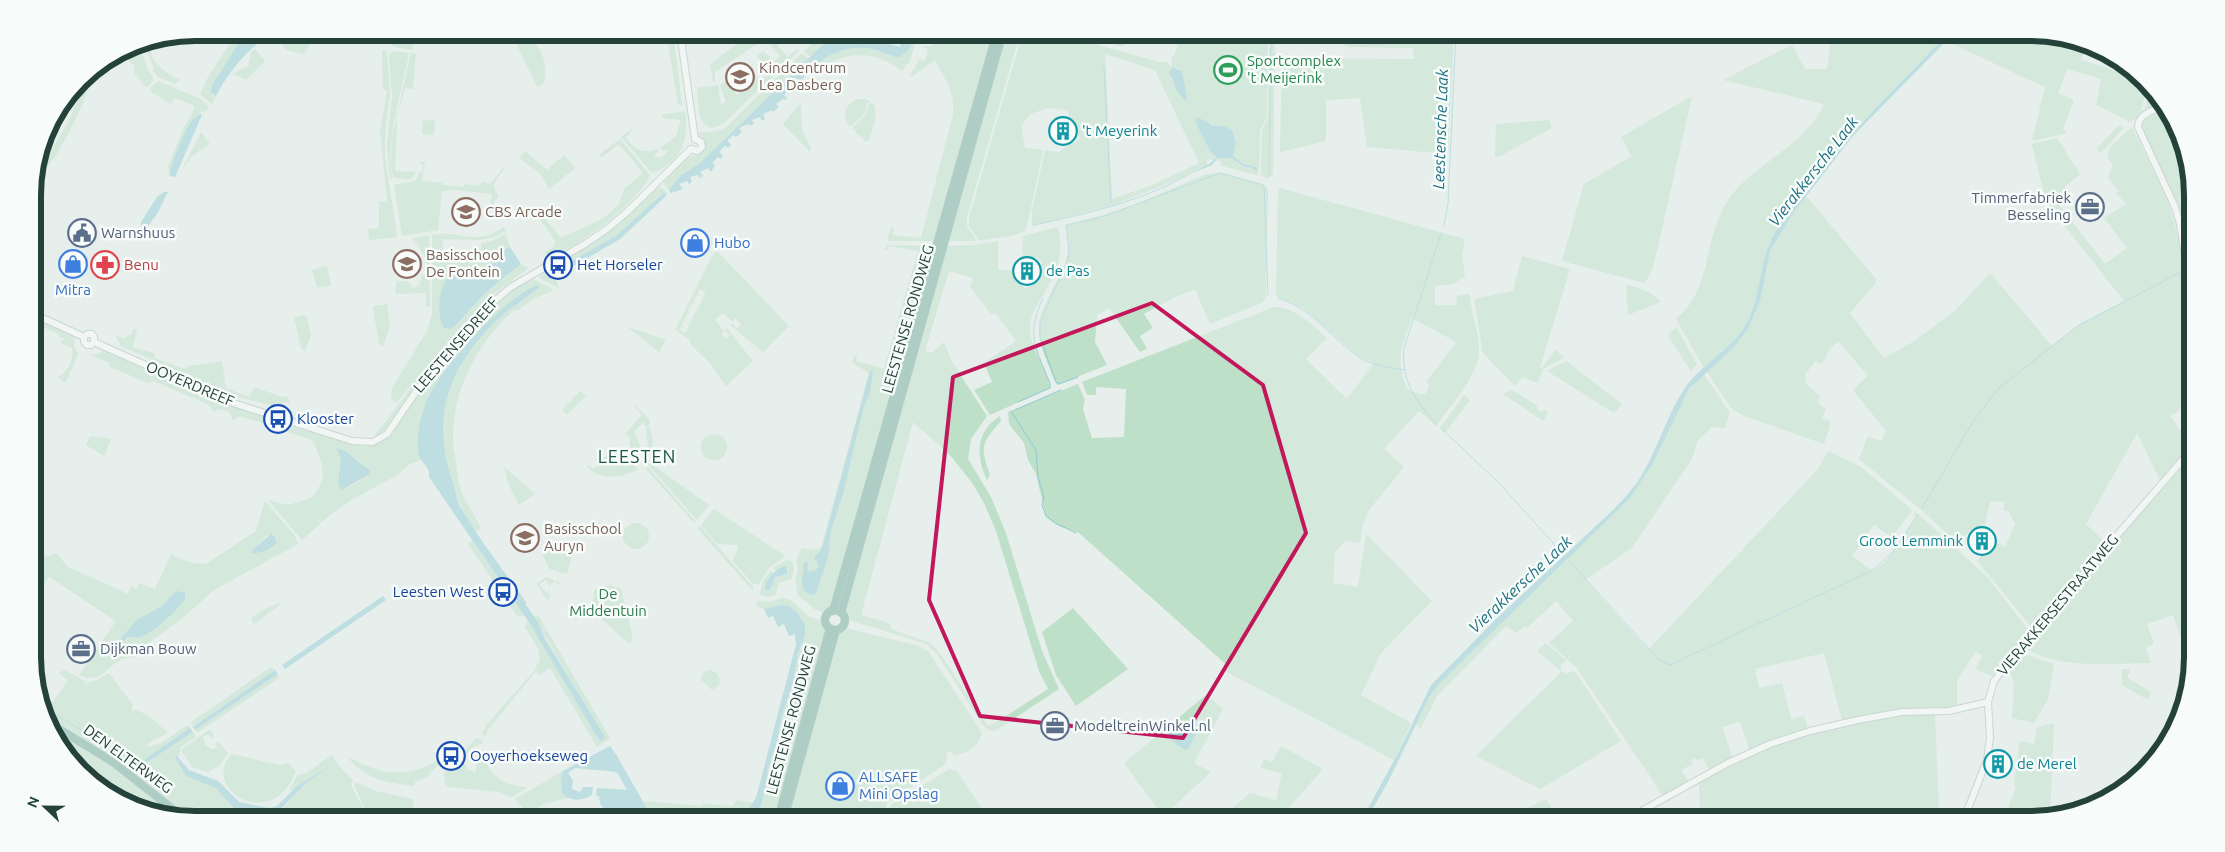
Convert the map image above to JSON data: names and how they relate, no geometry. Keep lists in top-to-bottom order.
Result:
{
  "streets": {
    "main road": ["LEESTENSE RONDWEG", "DEN ELTERWEG"],
    "street": ["LEESTENSEDREEF", "OOYERDREEF", "VIERAKKERSESTRAATWEG"]
  },
  "crossings": [
    ["LEESTENSEDREEF", "OOYERDREEF"]
  ],
  "districts": ["LEESTEN"],
  "water": ["Leestensche Laak", "Vierakkersche Laak"],
  "parks": ["De Middentuin"],
  "places": {
    "sports": ["Sportcomplex 't Meijerink"],
    "school or university": [
      "Kindcentrum Lea Dasberg",
      "CBS Arcade",
      "Basisschool De Fontein",
      "Basisschool Auryn"
    ],
    "building": [
      "'t Meyerink",
      "de Pas",
      "Groot Lemmink",
      "de Merel"
    ],
    "office": ["Timmerfabriek Besseling", "Dijkman Bouw", "ModeltreinWinkel.nl"],
    "public building": ["Warnshuus"],
    "shop": ["Hubo", "Mitra", "ALLSAFE Mini Opslag"],
    "pharmacy": ["Benu"],
    "bus stop": [
      "Het Horseler",
      "Klooster",
      "Leesten West",
      "Ooyerhoekseweg"
    ]
  },
  "north": "left"
}
